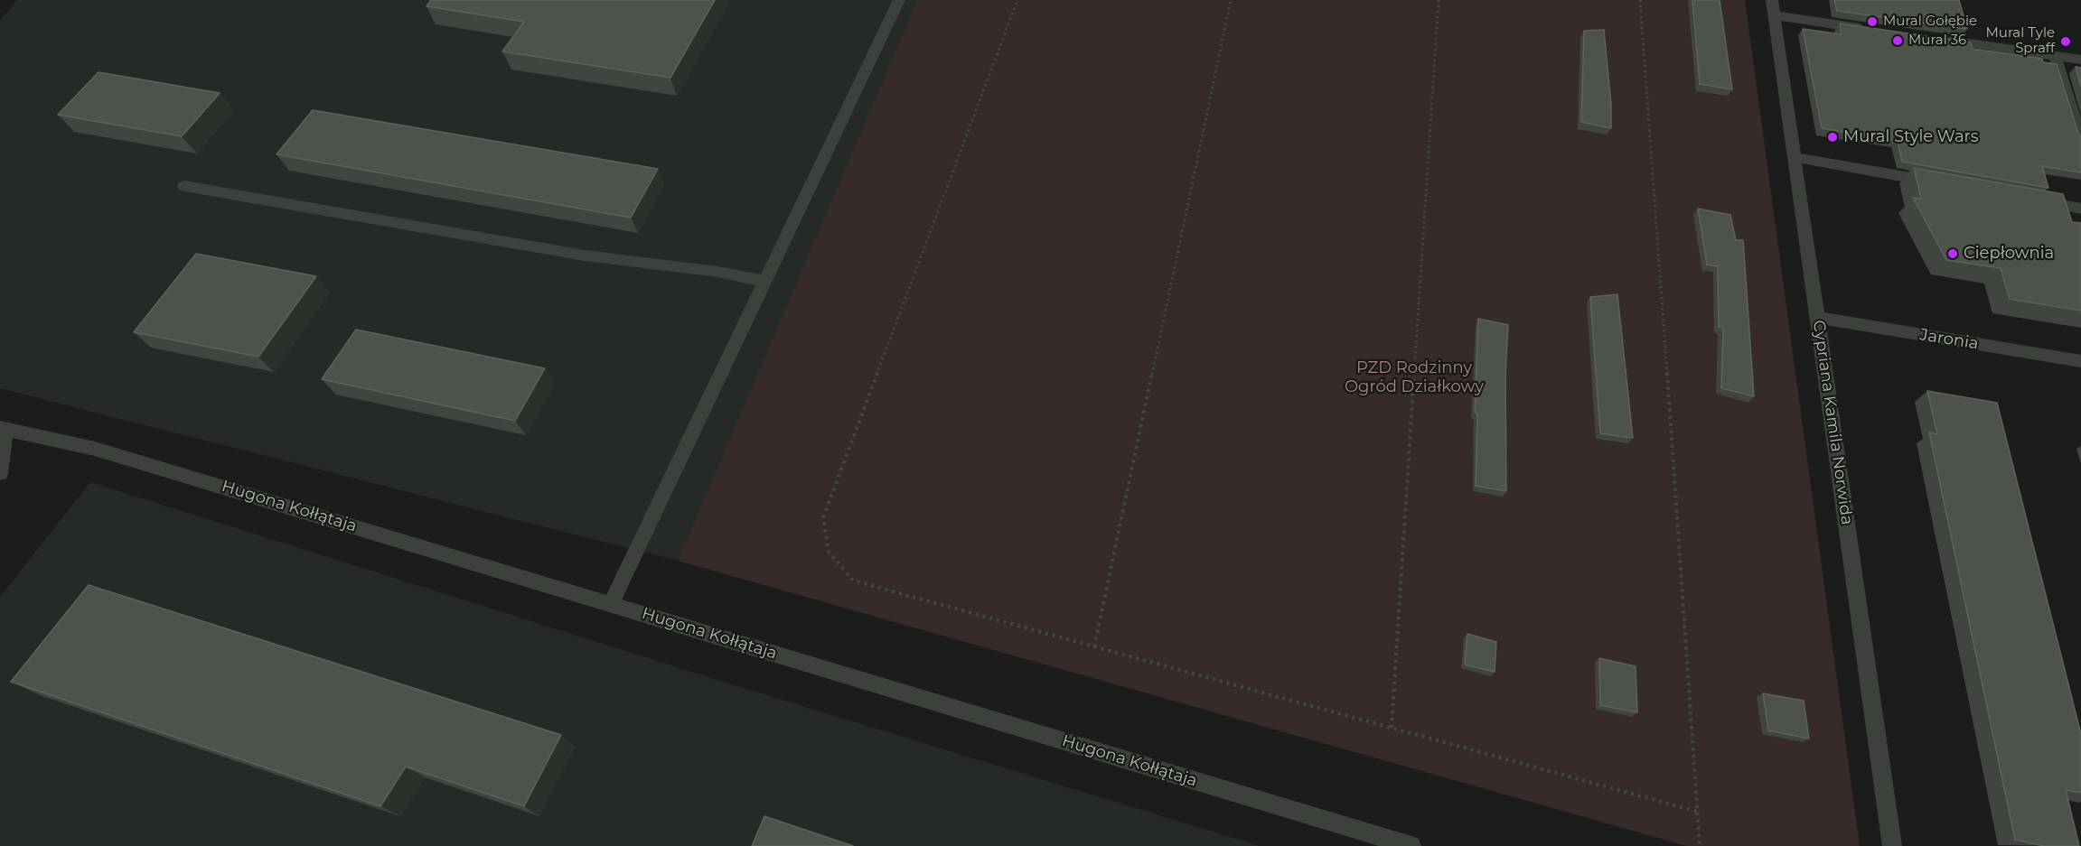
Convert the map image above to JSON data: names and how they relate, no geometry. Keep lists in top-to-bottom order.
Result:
{
  "streets": {
    "street": ["Jaronia", "Cypriana Kamila Norwida", "Hugona Kołłątaja"]
  },
  "crossings": [
    ["Jaronia", "Cypriana Kamila Norwida"]
  ],
  "parks": ["PZD Rodzinny Ogród Działkowy"],
  "places": [
    "Mural Gołębie",
    "Mural 36",
    "Mural Tyle Spraff",
    "Mural Style Wars",
    "Ciepłownia"
  ]
}
